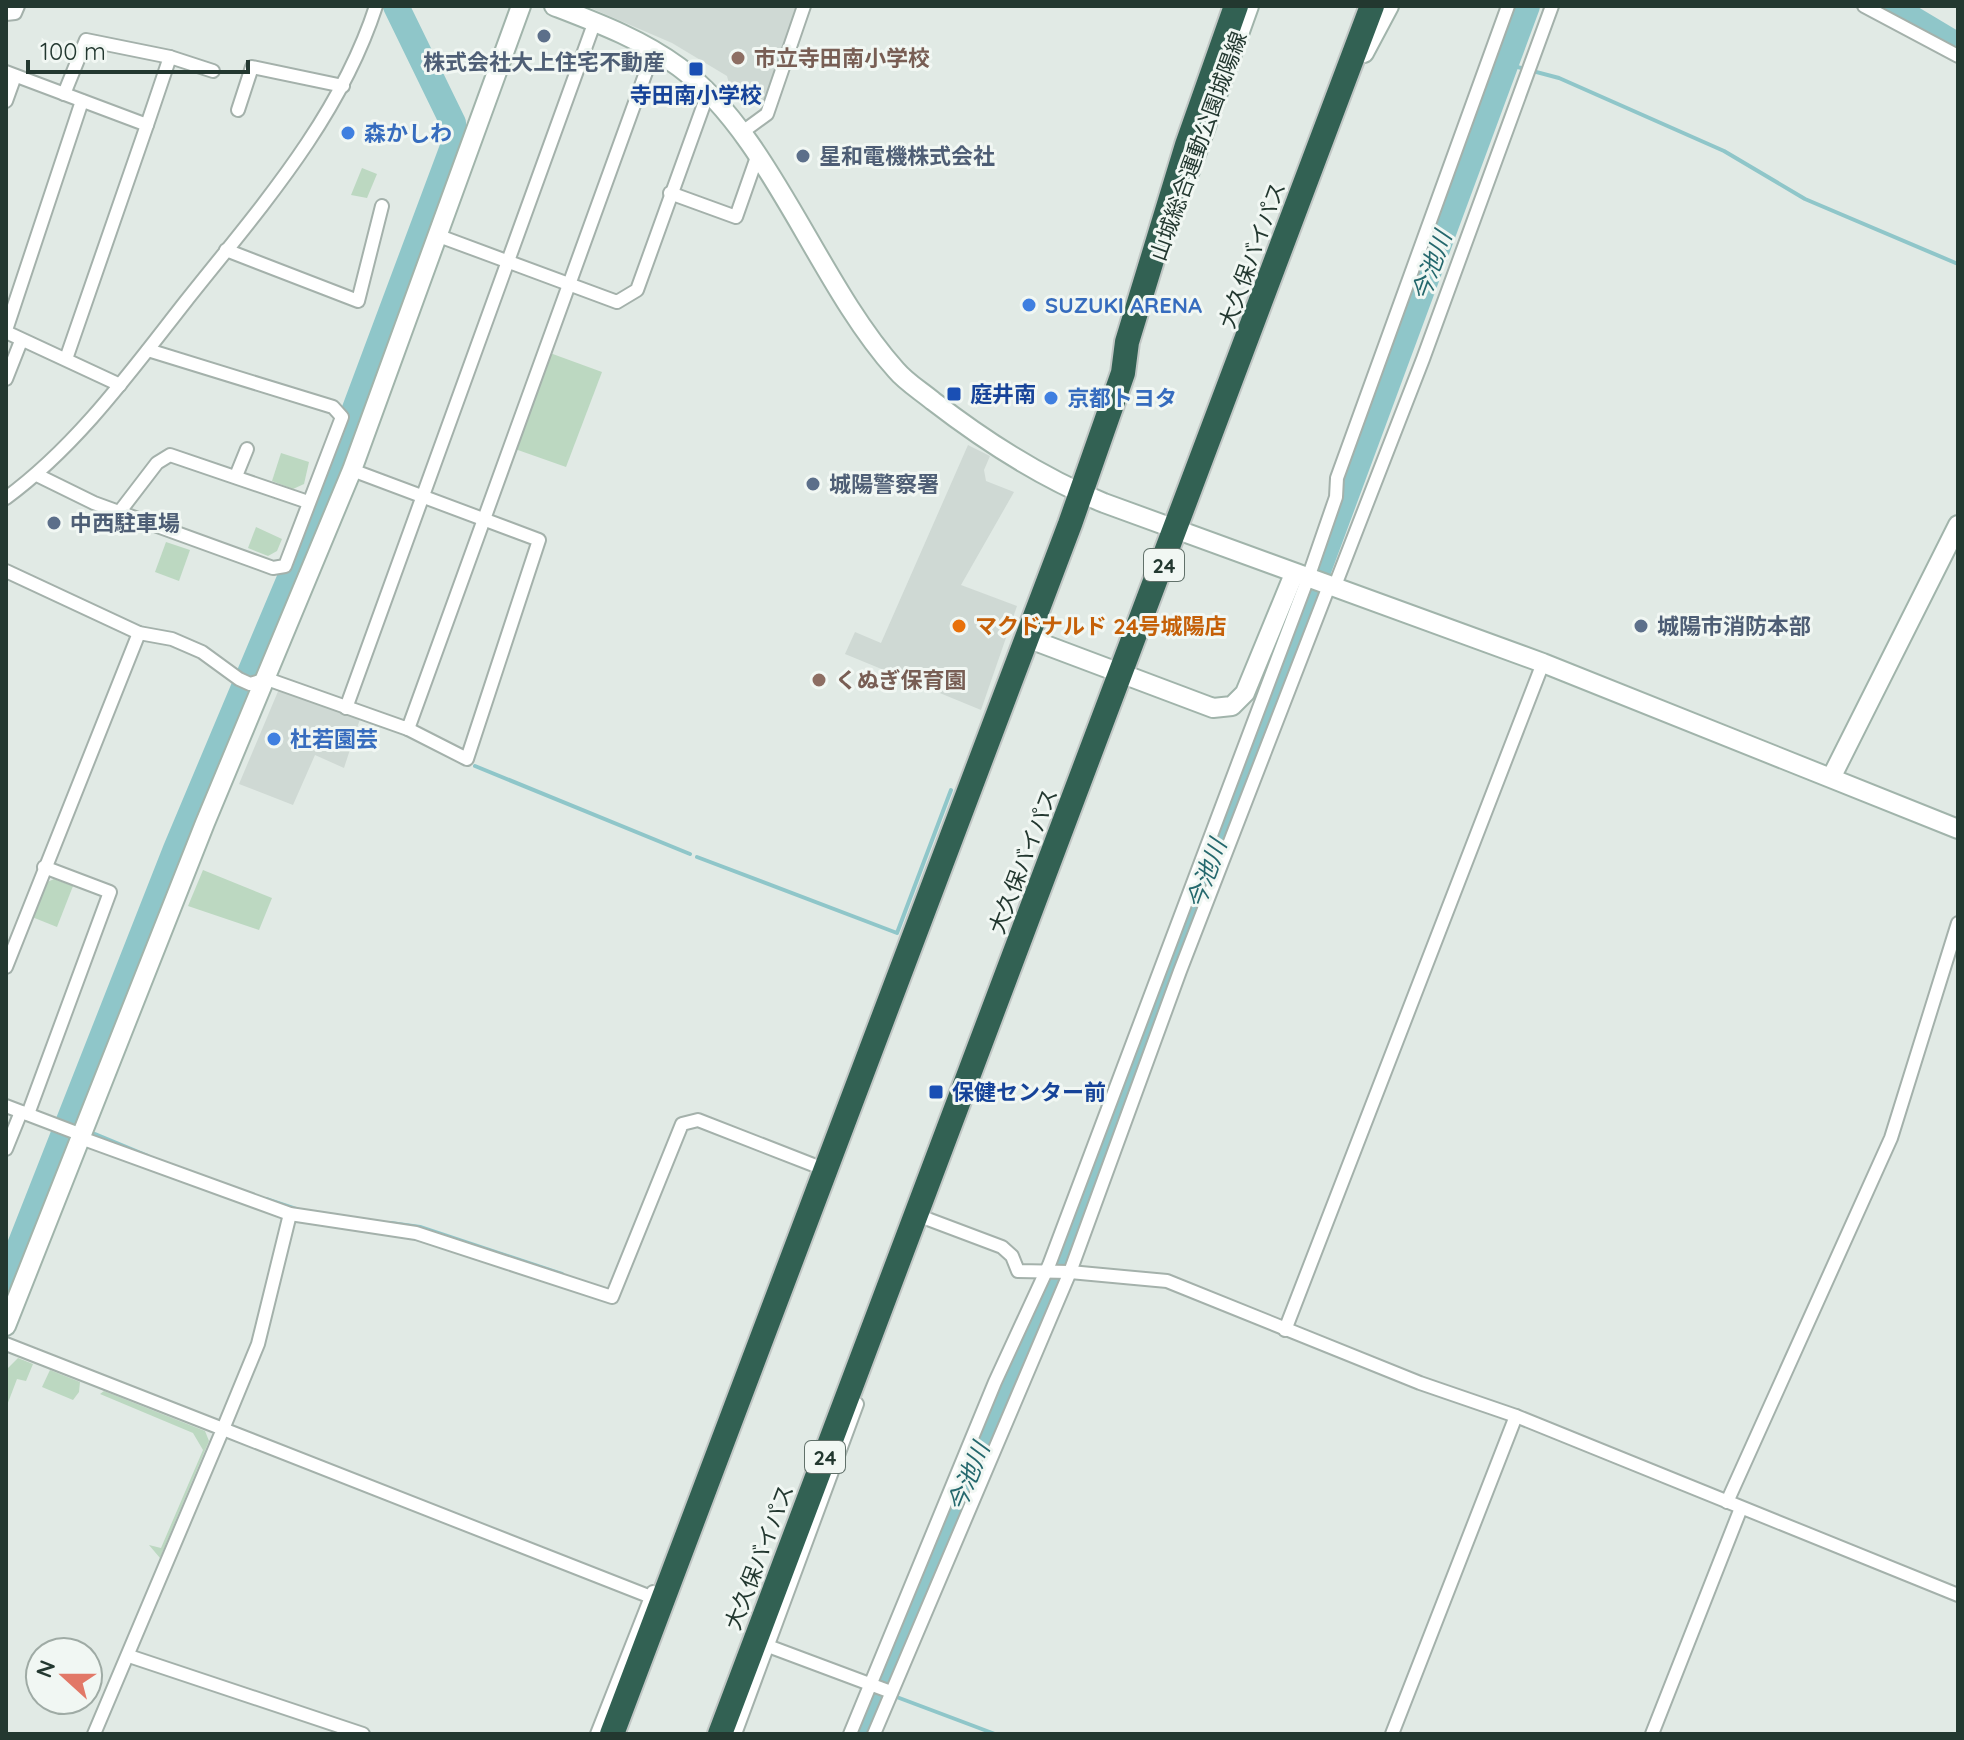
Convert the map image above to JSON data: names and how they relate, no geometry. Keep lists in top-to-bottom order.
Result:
{
  "streets": {
    "highway": ["大久保バイパス", "24"],
    "street": ["山城総合運動公園城陽線"]
  },
  "water": ["今池川"],
  "places": {
    "other": [
      "株式会社大上住宅不動産",
      "市立寺田南小学校",
      "森かしわ",
      "星和電機株式会社",
      "SUZUKI ARENA",
      "京都トヨタ",
      "城陽警察署",
      "中西駐車場",
      "マクドナルド 24号城陽店",
      "城陽市消防本部",
      "くぬぎ保育園",
      "杜若園芸"
    ],
    "transit": ["寺田南小学校", "庭井南", "保健センター前"]
  },
  "scale_bar": "100 m",
  "north": "left"
}
